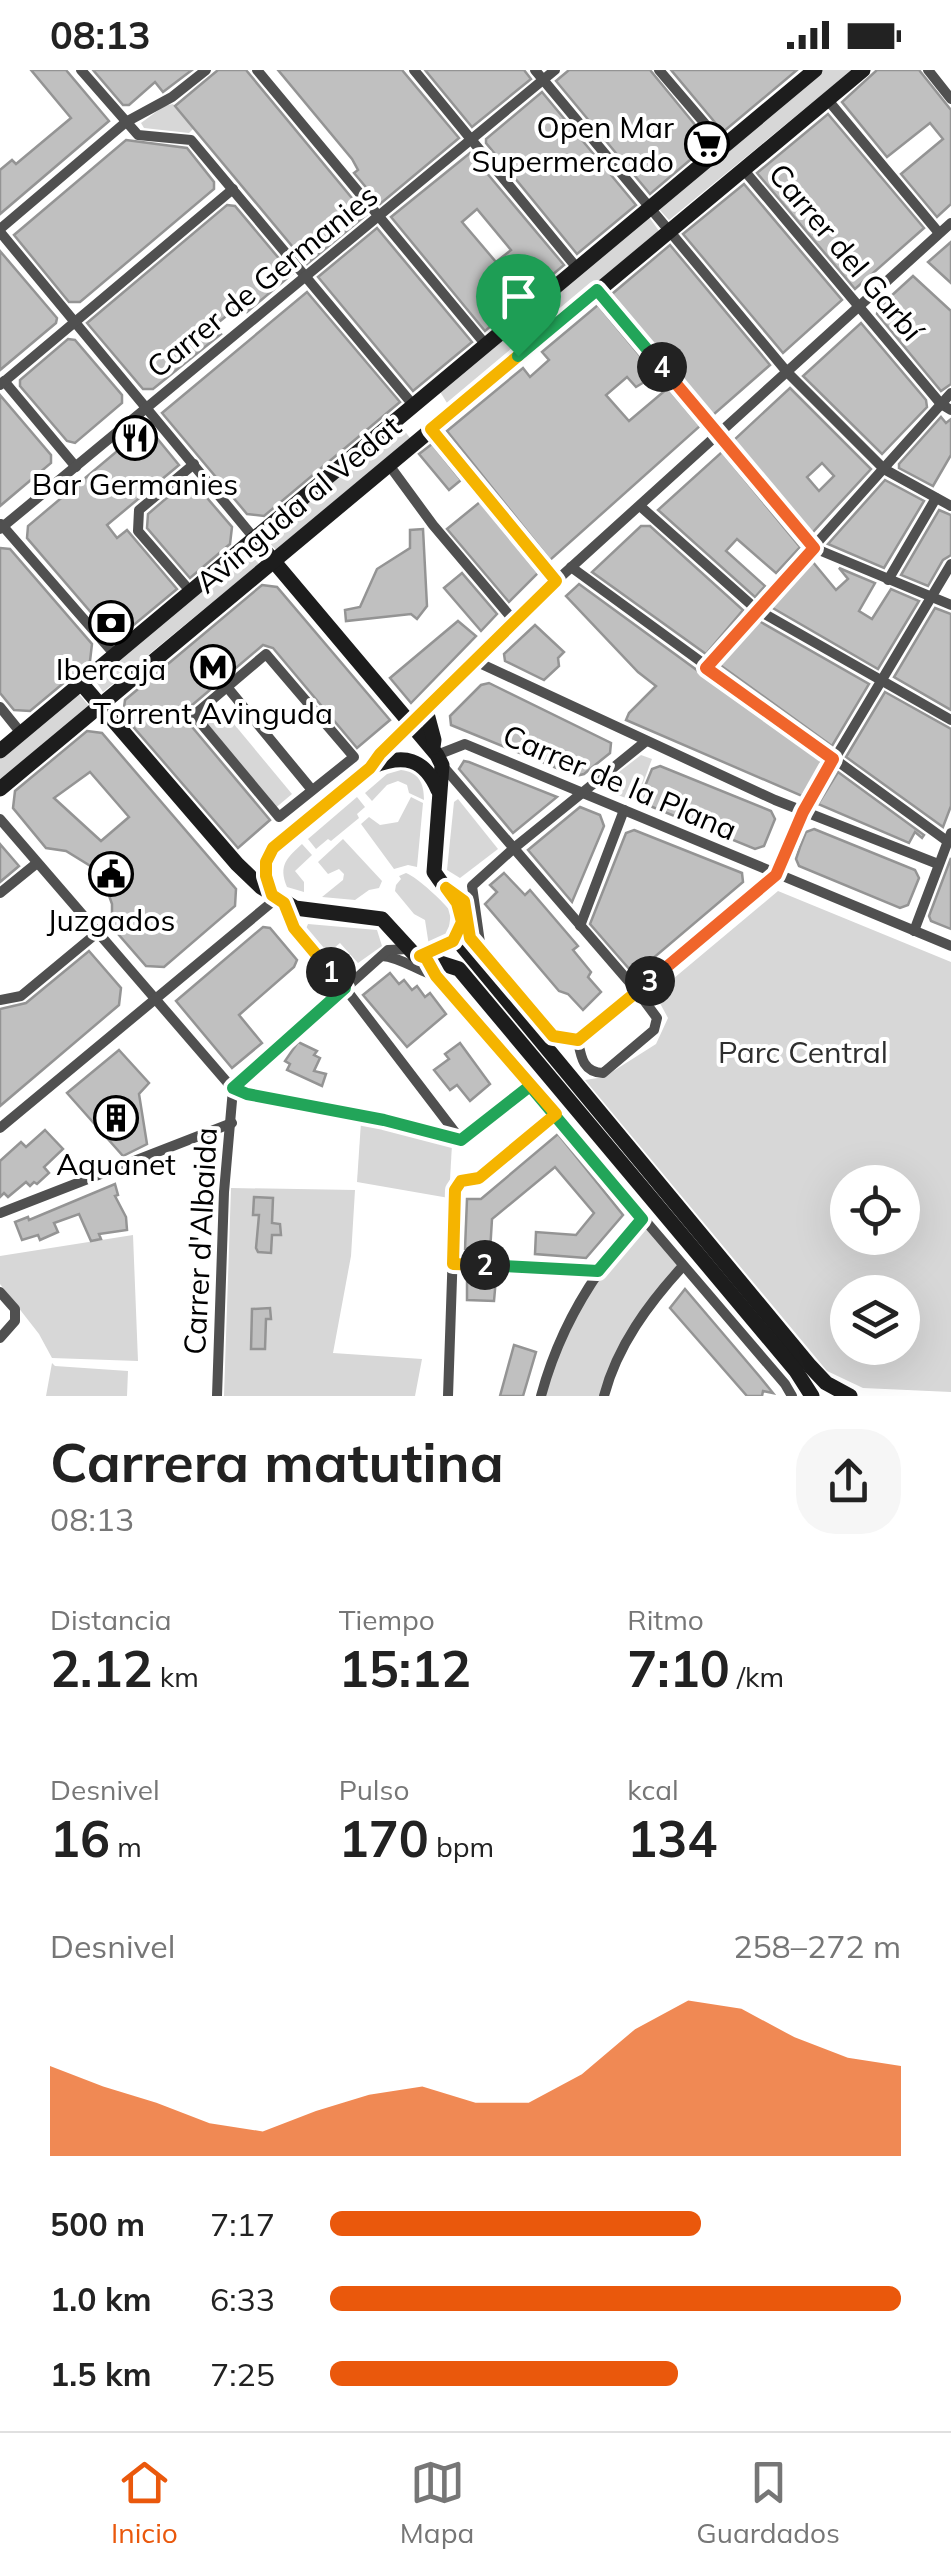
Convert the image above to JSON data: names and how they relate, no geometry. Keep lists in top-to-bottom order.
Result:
{
  "streets": {
    "street": [
      "Carrer del Garbí",
      "Carrer de Germanies",
      "Avinguda al Vedat",
      "Carrer de la Plana",
      "Carrer d'Albaida"
    ]
  },
  "crossings": [
    ["Carrer del Garbí", "Avinguda al Vedat"]
  ],
  "parks": ["Parc Central"],
  "places": {
    "supermarket": ["Open Mar Supermercado"],
    "restaurant": ["Bar Germanies"],
    "bank": ["Ibercaja"],
    "metro station": ["Torrent Avinguda"],
    "public building": ["Juzgados"],
    "building": ["Aquanet"]
  },
  "page": {
    "status": "08:13",
    "pins": [
      "4",
      "1",
      "3",
      "2"
    ],
    "heading": ["Carrera matutina", "08:13"],
    "stats": [
      ["Distancia", "2.12 km"],
      ["Tiempo", "15:12"],
      ["Ritmo", "7:10 /km"],
      ["Desnivel", "16 m"],
      ["Pulso", "170 bpm"],
      ["kcal", "134"]
    ],
    "chart": ["Desnivel", "258–272 m"],
    "list": [
      {
        "name": "500 m",
        "note": "7:17"
      },
      {
        "name": "1.0 km",
        "note": "6:33"
      },
      {
        "name": "1.5 km",
        "note": "7:25"
      }
    ],
    "tabs": ["Inicio", "Mapa", "Guardados"]
  }
}
